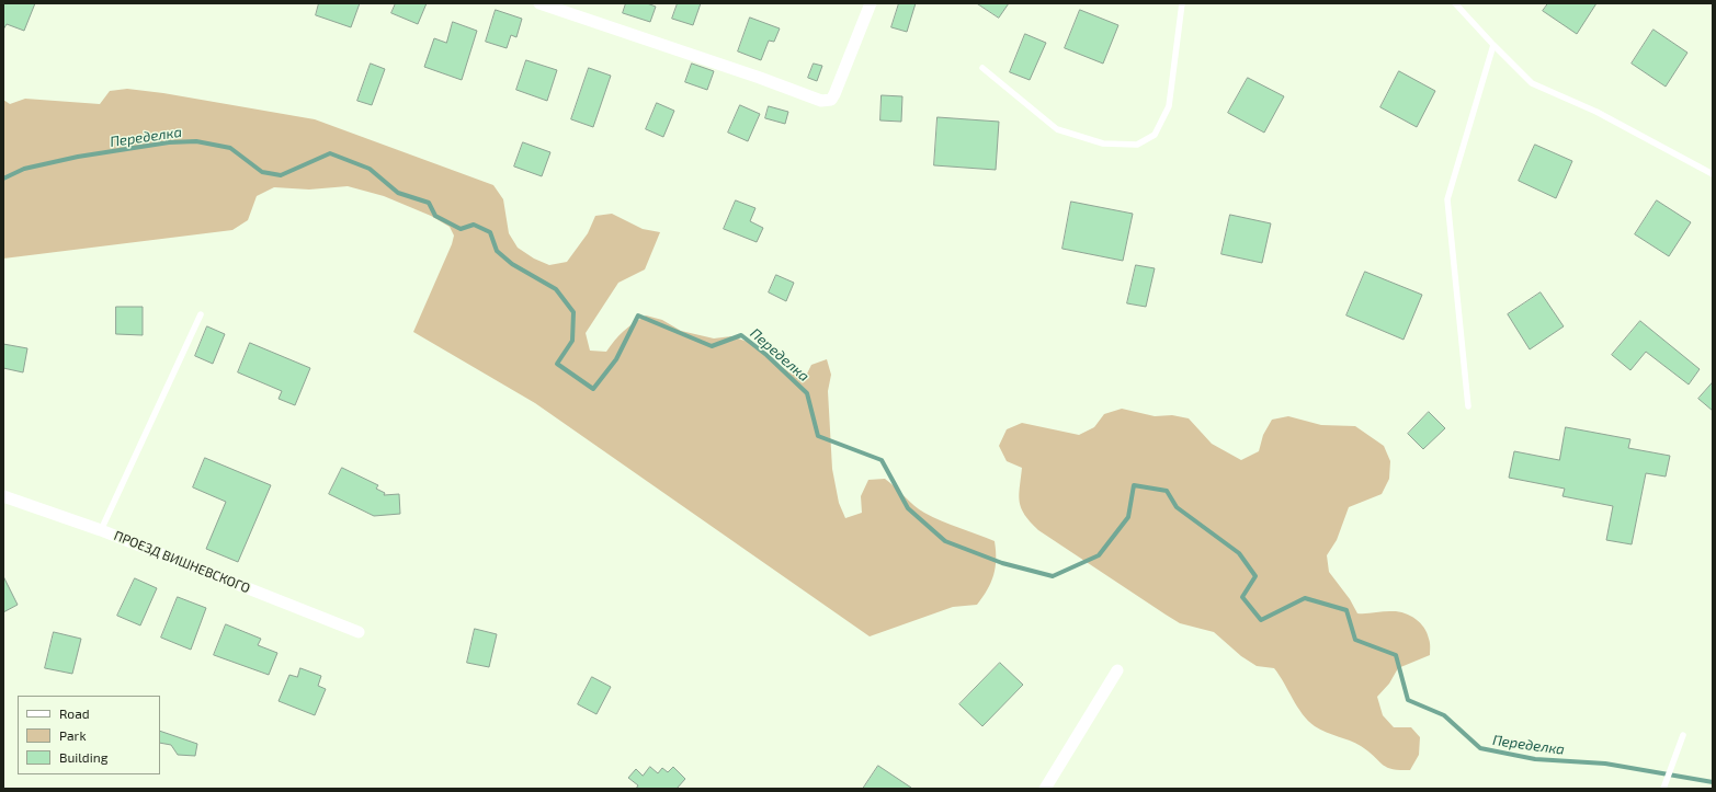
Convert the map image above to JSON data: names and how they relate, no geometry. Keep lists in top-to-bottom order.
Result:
{
  "streets": {
    "street": ["ПРОЕЗД ВИШНЕВСКОГО"]
  },
  "water": ["Переделка"],
  "legend": ["Road", "Park", "Building"]
}
